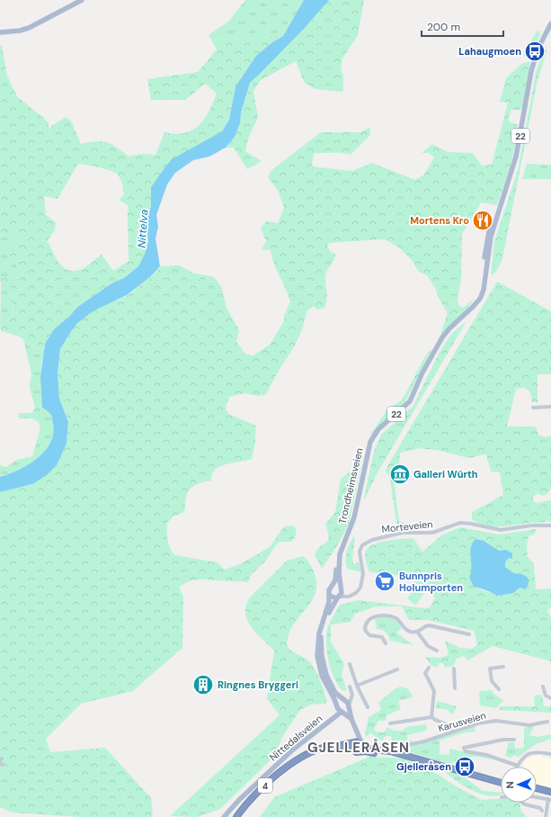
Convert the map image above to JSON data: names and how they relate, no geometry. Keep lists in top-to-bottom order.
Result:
{
  "streets": {
    "highway": ["4"],
    "main road": ["22", "Trondheimsveien", "Nittedalsveien"],
    "street": ["Morteveien", "Karusveien"]
  },
  "crossings": [
    ["22", "Trondheimsveien"],
    ["22", "Nittedalsveien"],
    ["Trondheimsveien", "Morteveien"]
  ],
  "districts": ["GJELLERÅSEN"],
  "water": ["Nittelva"],
  "places": {
    "bus stop": ["Lahaugmoen", "Gjelleråsen"],
    "restaurant": ["Mortens Kro"],
    "museum": ["Galleri Würth"],
    "supermarket": ["Bunnpris Holumporten"],
    "building": ["Ringnes Bryggeri"]
  },
  "scale_bar": "200 m",
  "north": "left"
}
